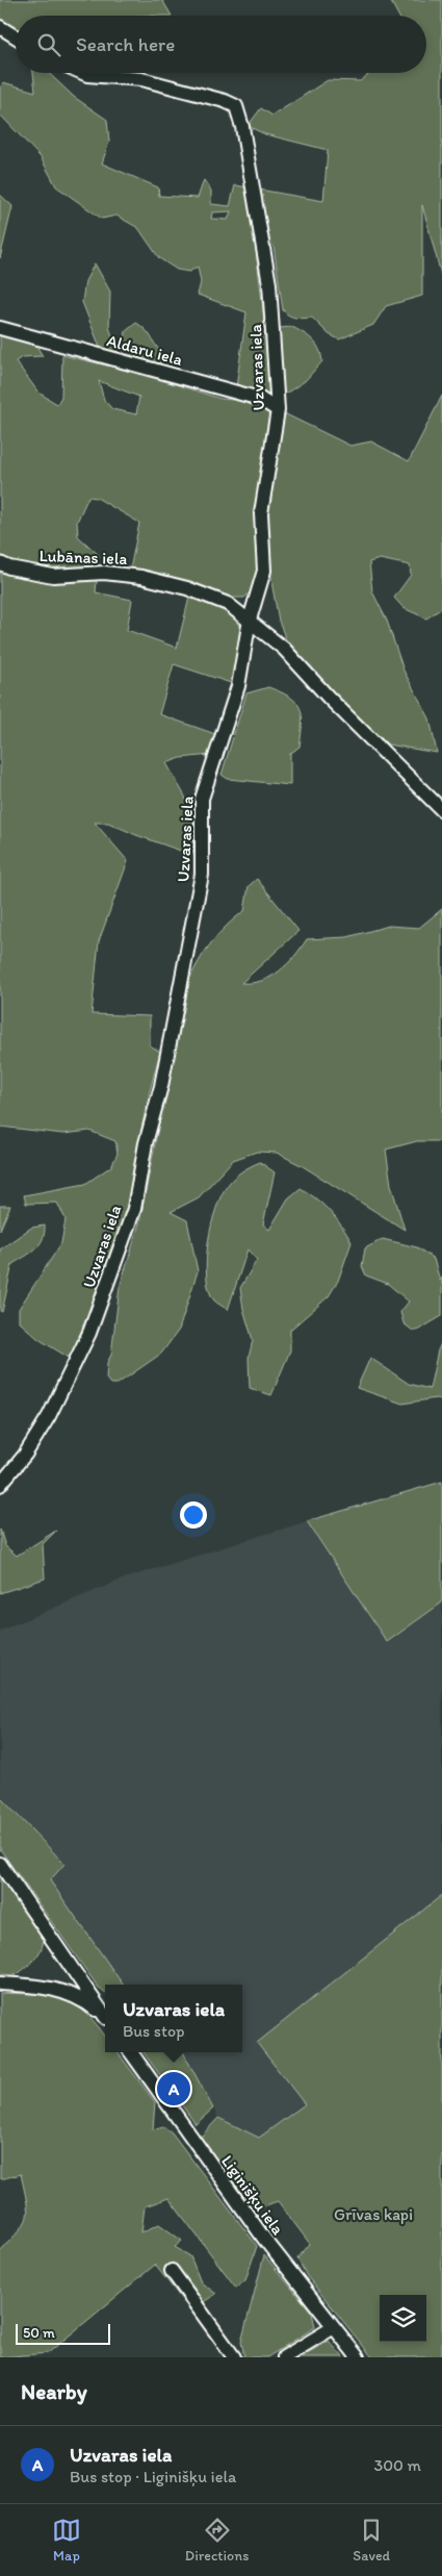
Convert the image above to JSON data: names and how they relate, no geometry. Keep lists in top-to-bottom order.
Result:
{
  "streets": {
    "street": [
      "Aldaru iela",
      "Uzvaras iela",
      "Lubānas iela",
      "Liginišķu iela"
    ]
  },
  "crossings": [
    ["Aldaru iela", "Uzvaras iela"],
    ["Uzvaras iela", "Lubānas iela"]
  ],
  "parks": ["Grīvas kapi"],
  "scale_bar": "50 m",
  "page": {
    "search": "Search here",
    "popup": ["Uzvaras iela", "Bus stop"],
    "pins": "A",
    "scale": "50 m",
    "heading": "Nearby",
    "list": [
      {
        "mark": "A",
        "name": "Uzvaras iela",
        "note": "Bus stop · Liginišķu iela",
        "value": "300 m"
      }
    ],
    "nav": ["Map", "Directions", "Saved"]
  }
}
